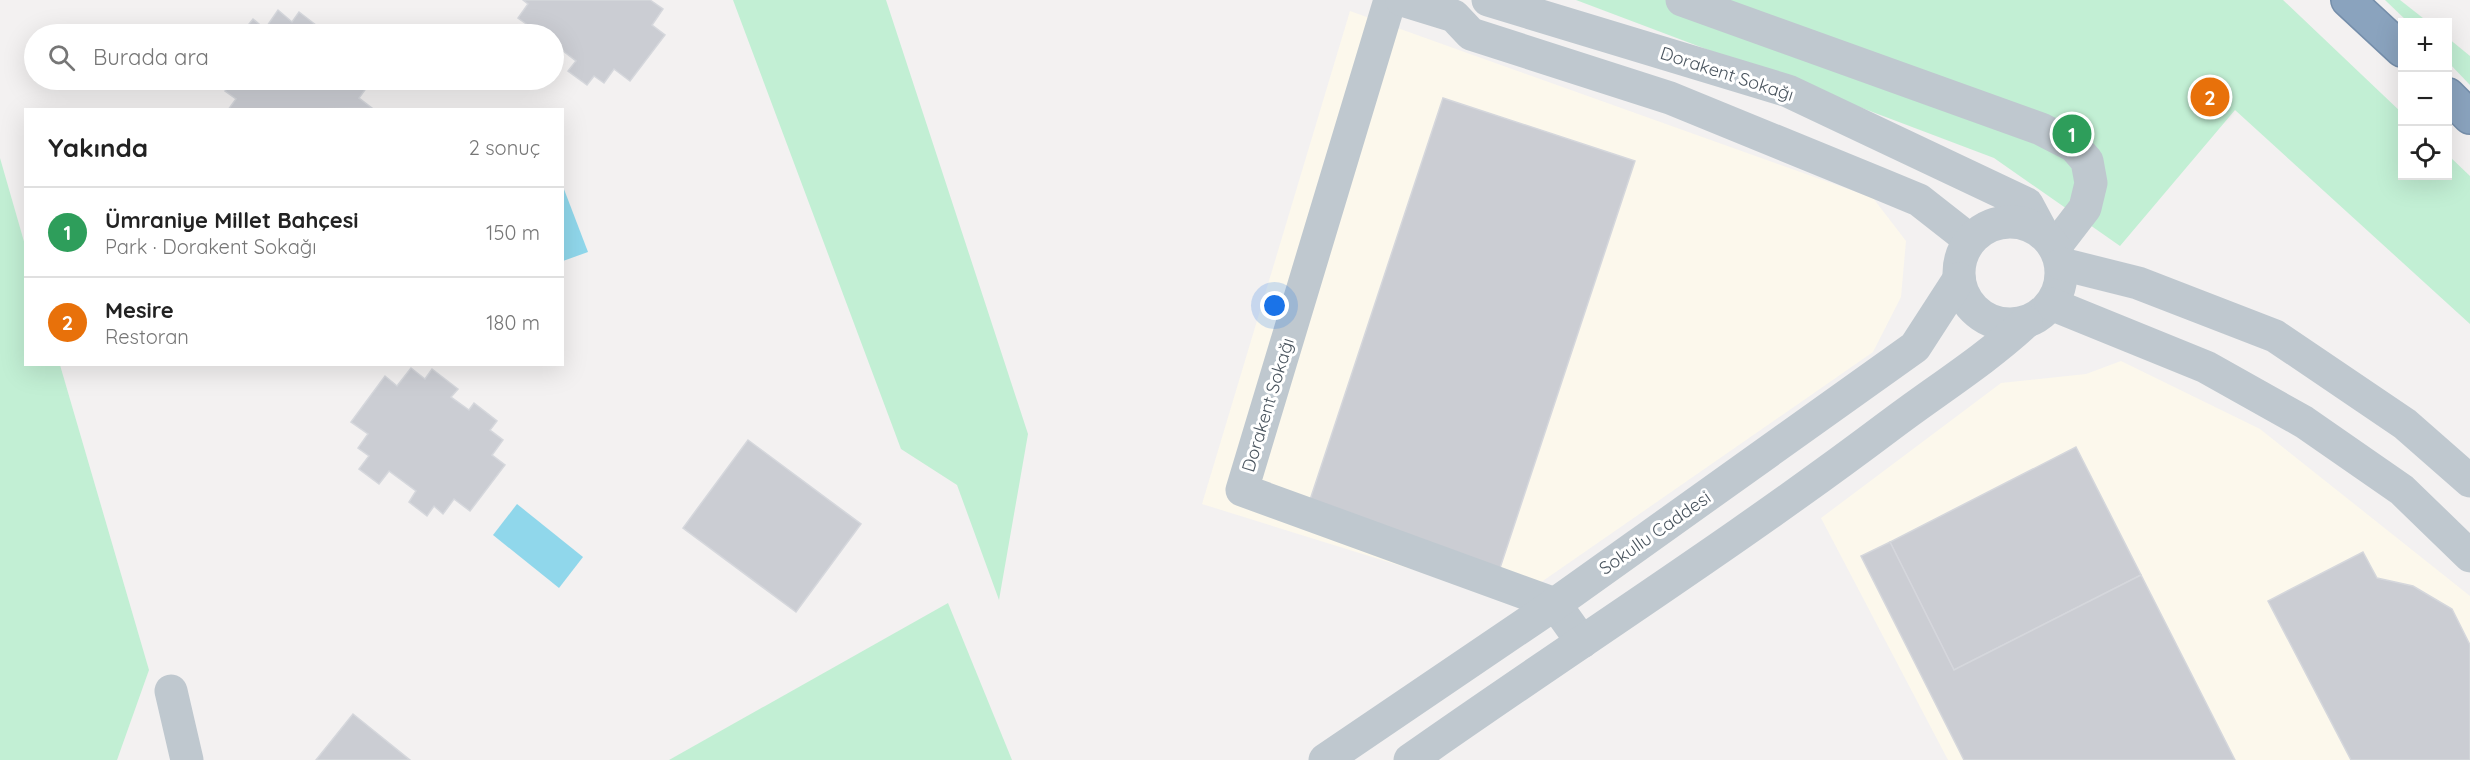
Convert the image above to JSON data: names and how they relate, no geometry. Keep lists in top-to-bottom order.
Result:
{
  "streets": {
    "street": ["Dorakent Sokağı", "Sokullu Caddesi"]
  },
  "crossings": [
    ["Dorakent Sokağı", "Sokullu Caddesi"]
  ],
  "page": {
    "map_buttons": ["+", "−"],
    "search": "Burada ara",
    "pins": ["2", "1"],
    "heading": ["Yakında", "2 sonuç"],
    "list": [
      {
        "mark": "1",
        "name": "Ümraniye Millet Bahçesi",
        "note": "Park · Dorakent Sokağı",
        "value": "150 m"
      },
      {
        "mark": "2",
        "name": "Mesire",
        "note": "Restoran",
        "value": "180 m"
      }
    ]
  }
}
